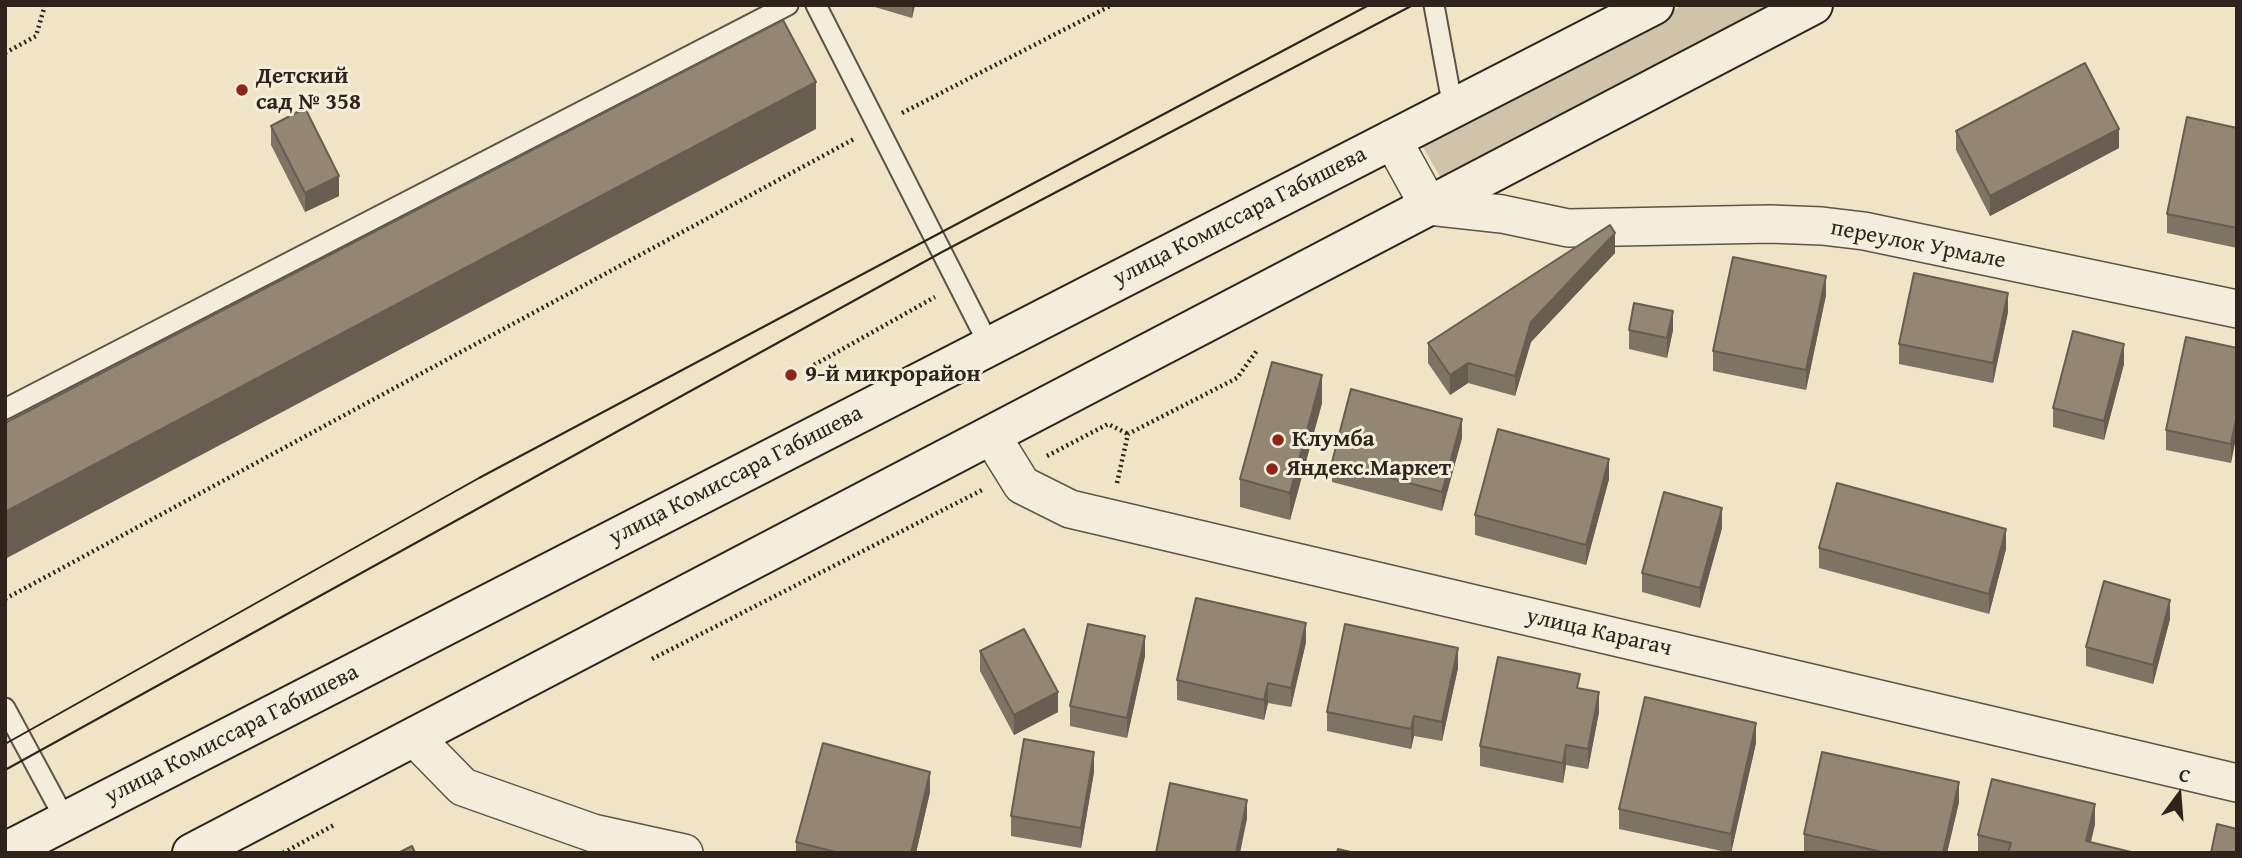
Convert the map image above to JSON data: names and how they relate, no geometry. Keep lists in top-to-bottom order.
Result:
{
  "streets": {
    "street": ["улица Комиссара Габишева", "переулок Урмале", "улица Карагач"]
  },
  "places": [
    "Детский сад № 358",
    "9-й микрорайон",
    "Клумба",
    "Яндекс.Маркет"
  ],
  "north": "top"
}
